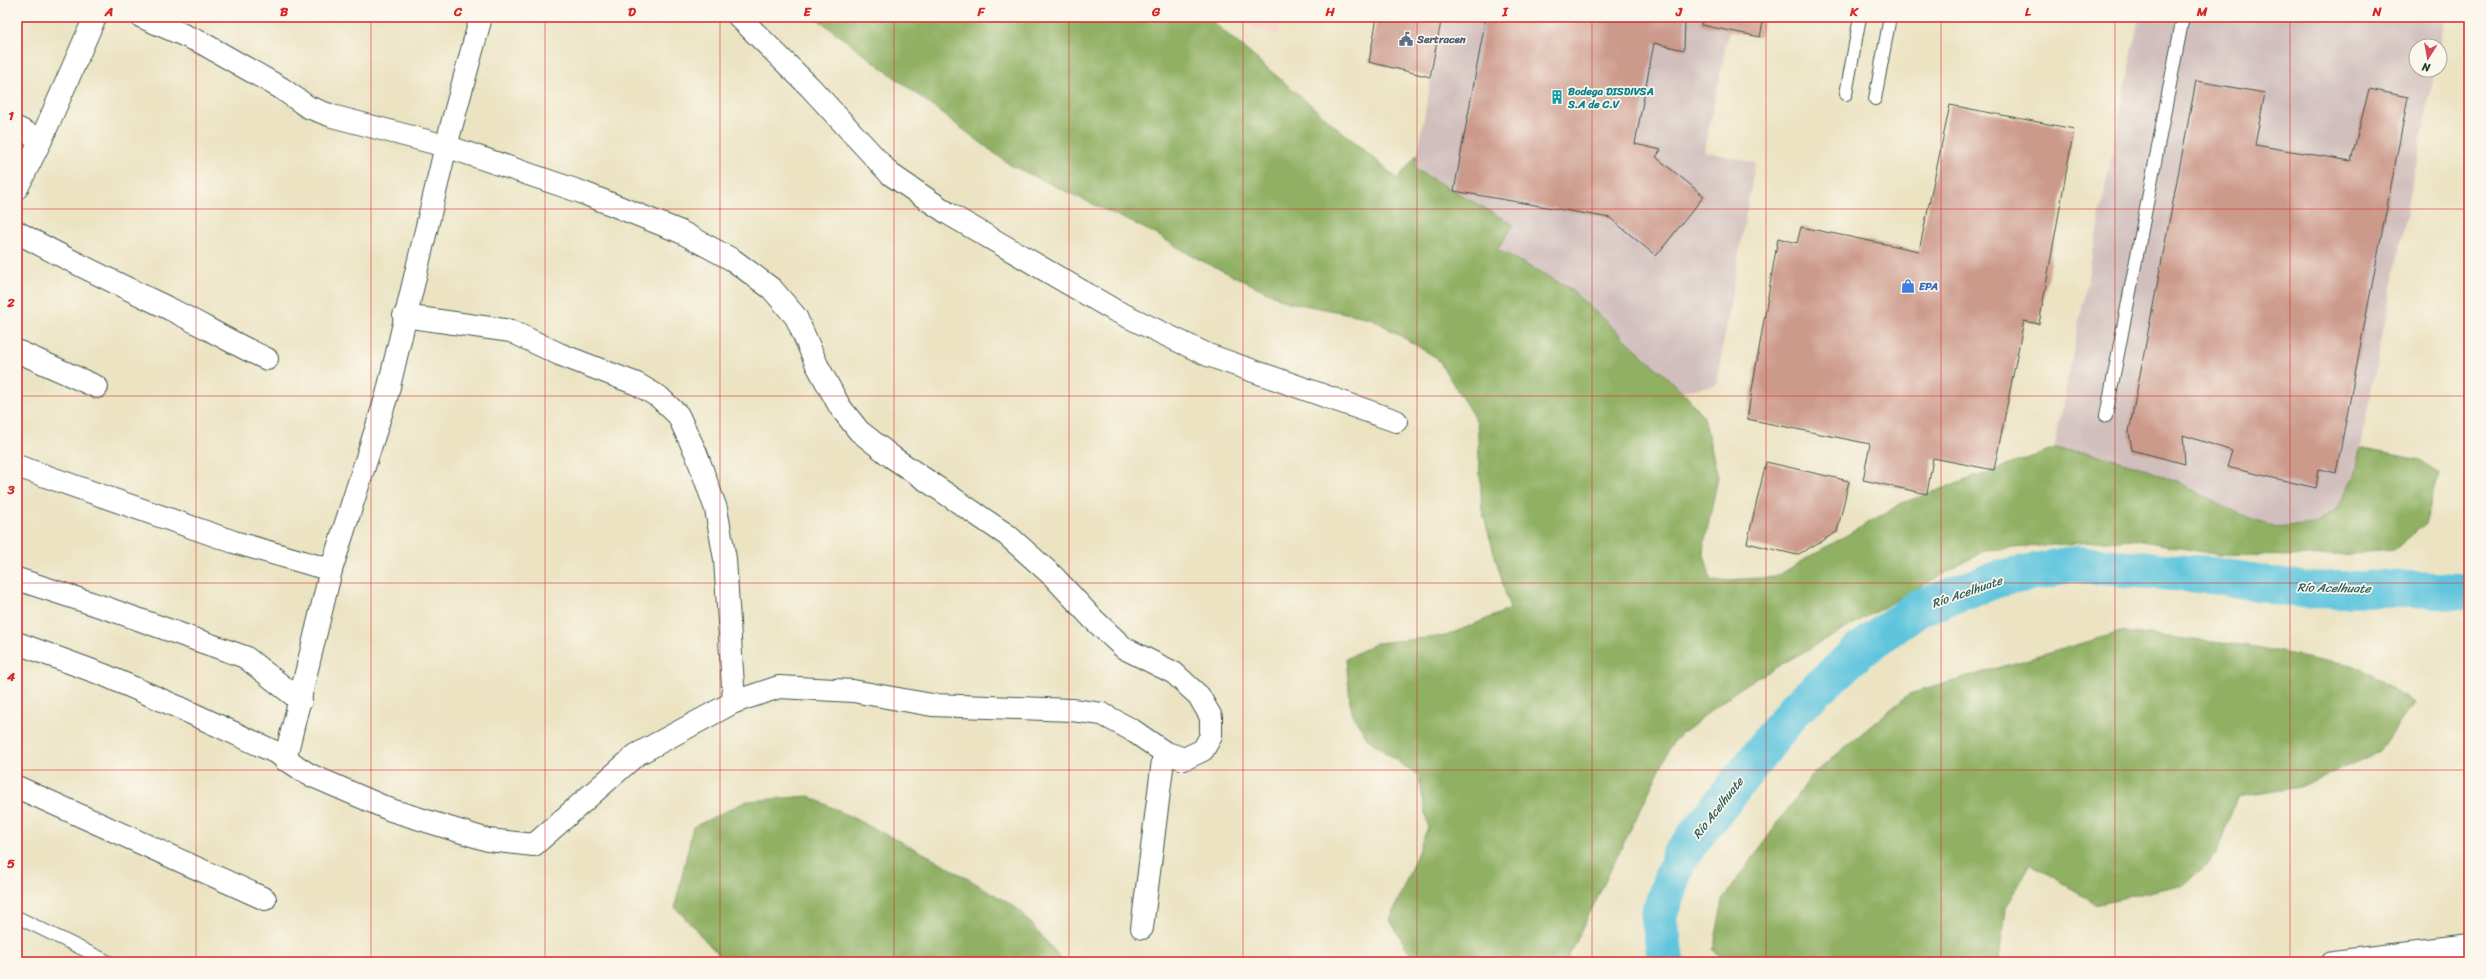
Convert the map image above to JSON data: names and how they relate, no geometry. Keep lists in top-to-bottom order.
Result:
{
  "water": ["Río Acelhuate"],
  "places": {
    "public building": ["Sertracen"],
    "building": ["Bodega DISDIVSA S.A de C.V"],
    "shop": ["EPA"]
  },
  "north": "bottom",
  "grid": {
    "columns": [
      "A",
      "B",
      "C",
      "D",
      "E",
      "F",
      "G",
      "H",
      "I",
      "J",
      "K",
      "L",
      "M",
      "N"
    ],
    "rows": [
      "1",
      "2",
      "3",
      "4",
      "5"
    ]
  }
}
